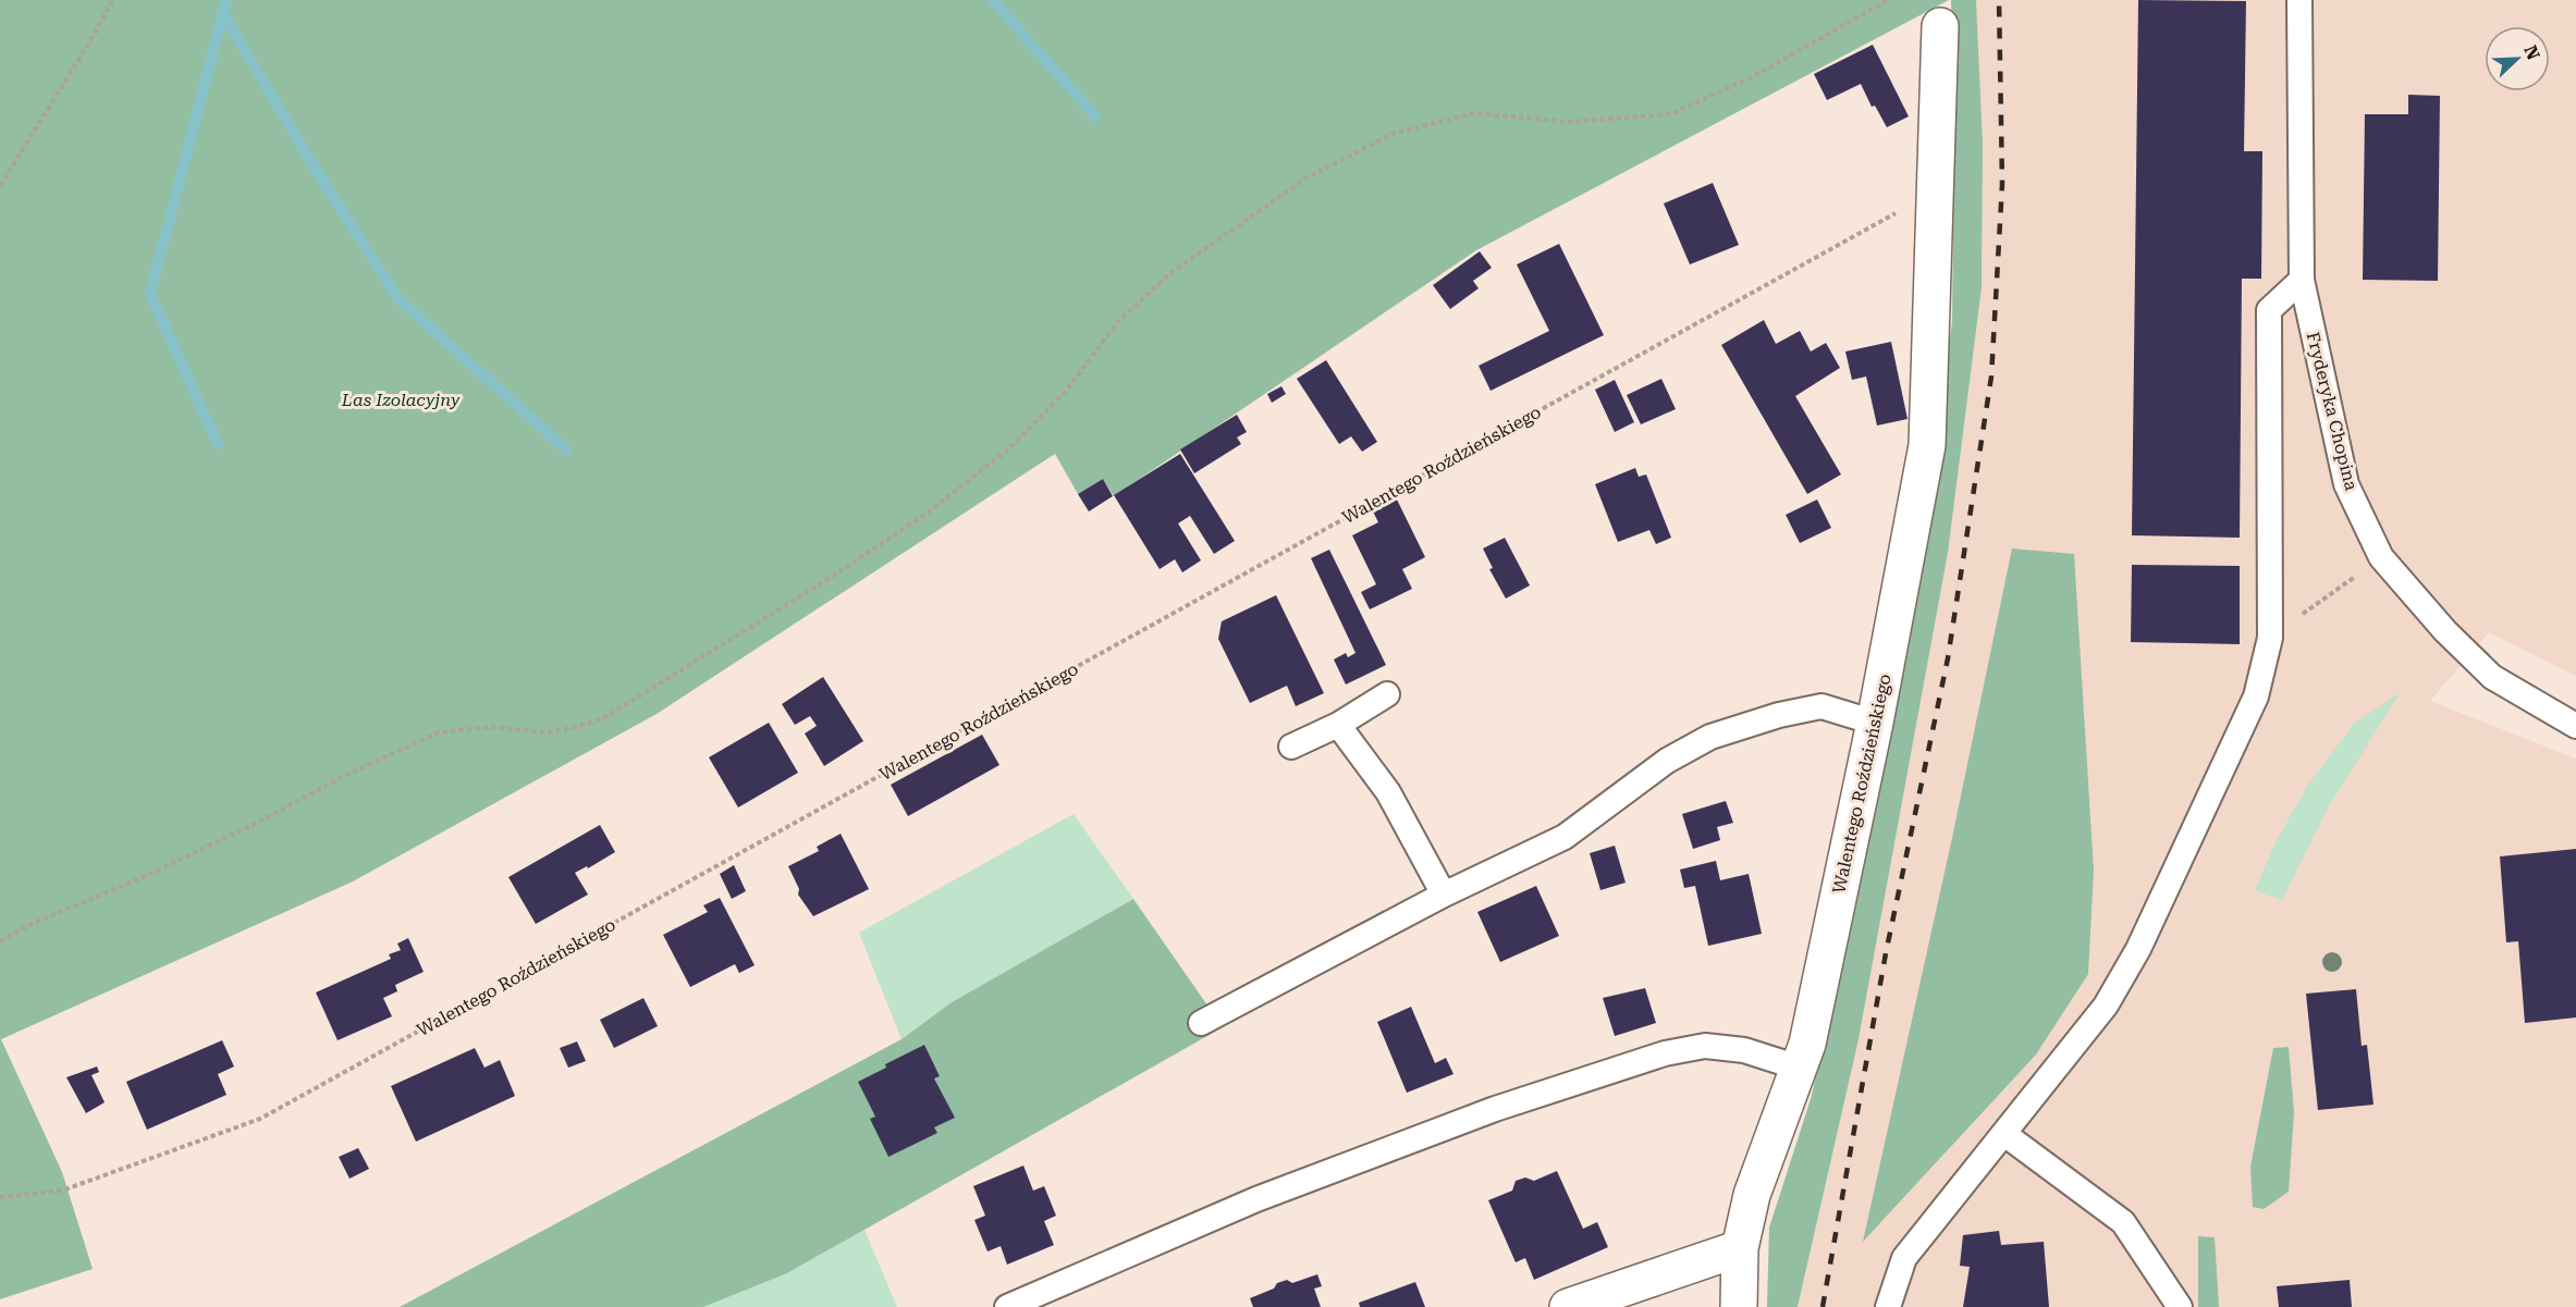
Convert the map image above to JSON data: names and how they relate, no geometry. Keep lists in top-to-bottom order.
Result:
{
  "streets": {
    "street": ["Walentego Roździeńskiego"],
    "lane": ["Fryderyka Chopina"]
  },
  "parks": ["Las Izolacyjny"],
  "north": "top right"
}
